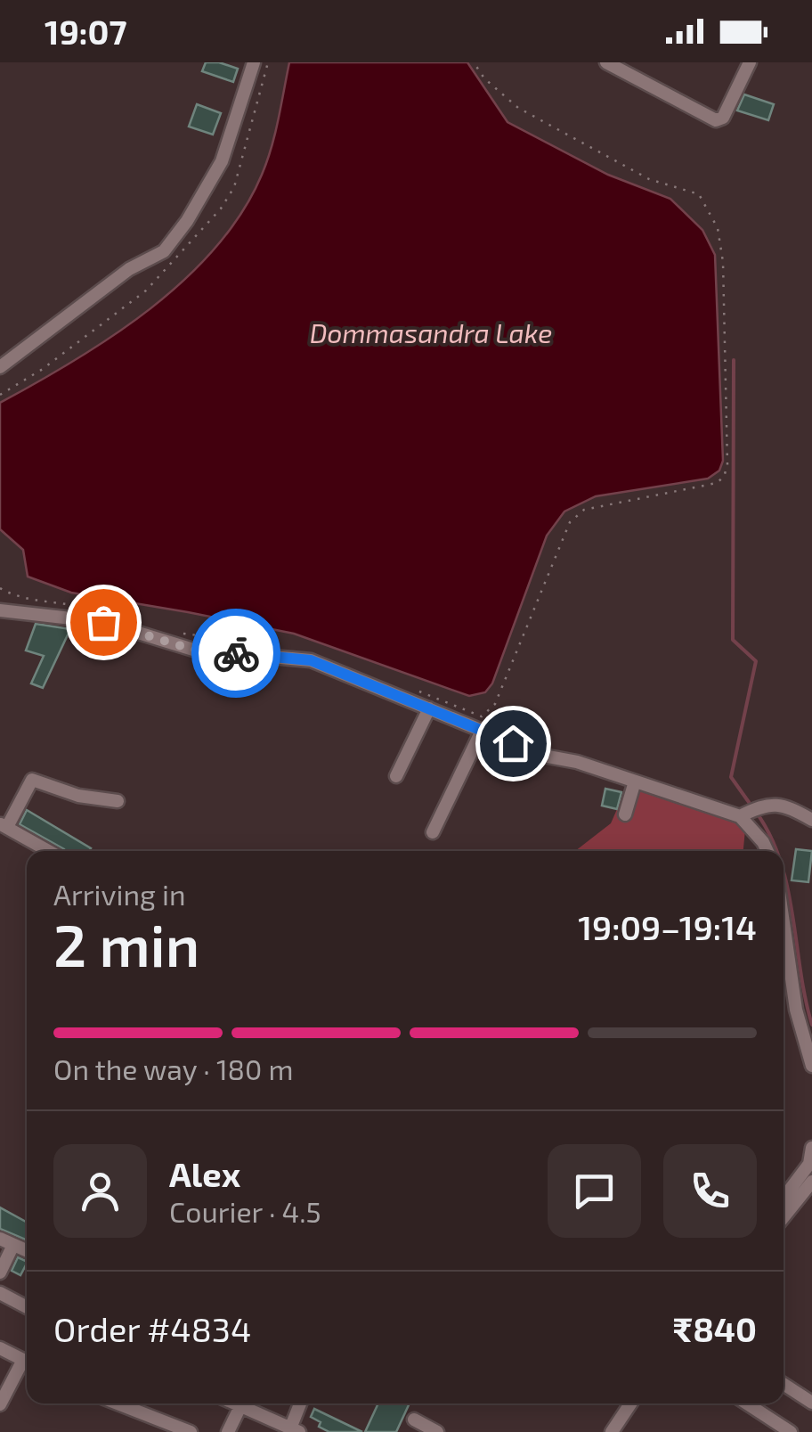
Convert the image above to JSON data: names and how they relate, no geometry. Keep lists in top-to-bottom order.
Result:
{
  "water": ["Dommasandra Lake"],
  "page": {
    "status": "19:07",
    "heading": ["2 min", "Arriving in", "19:09–19:14"],
    "panel": [
      "Alex",
      "Courier · 4.5",
      "Order #4834",
      "₹840"
    ],
    "bar": "On the way · 180 m"
  }
}
